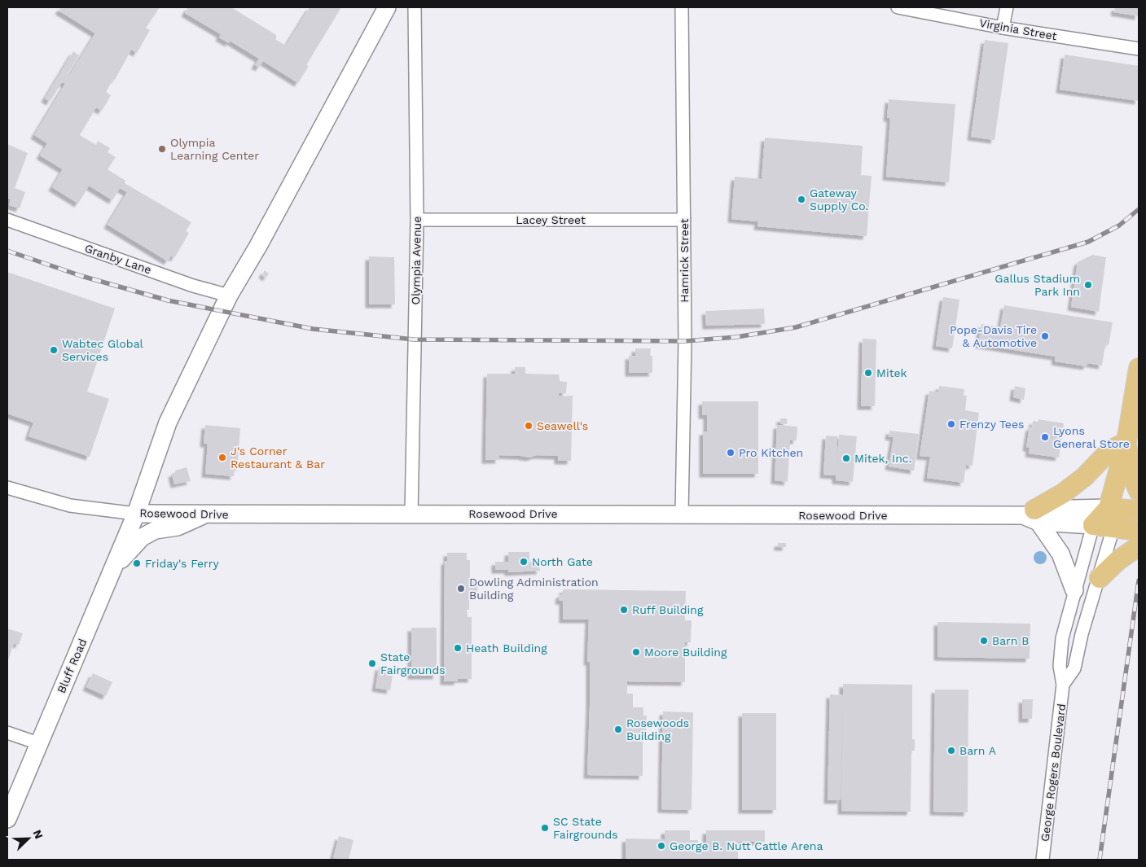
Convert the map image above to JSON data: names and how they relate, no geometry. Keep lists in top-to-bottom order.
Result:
{
  "streets": {
    "main road": ["Rosewood Drive", "Bluff Road"],
    "street": [
      "Virginia Street",
      "Lacey Street",
      "Granby Lane",
      "Olympia Avenue",
      "Hamrick Street",
      "George Rogers Boulevard"
    ]
  },
  "crossings": [
    ["Lacey Street", "Olympia Avenue"],
    ["Lacey Street", "Hamrick Street"],
    ["Granby Lane", "Bluff Road"],
    ["Olympia Avenue", "Rosewood Drive"],
    ["Hamrick Street", "Rosewood Drive"],
    ["Rosewood Drive", "Bluff Road"],
    ["Rosewood Drive", "George Rogers Boulevard"]
  ],
  "places": [
    "Olympia Learning Center",
    "Gateway Supply Co.",
    "Gallus Stadium Park Inn",
    "Pope-Davis Tire & Automotive",
    "Wabtec Global Services",
    "Mitek",
    "Frenzy Tees",
    "Seawell's",
    "Lyons General Store",
    "Pro Kitchen",
    "J's Corner Restaurant & Bar",
    "Mitek, Inc.",
    "North Gate",
    "Friday's Ferry",
    "Dowling Administration Building",
    "Ruff Building",
    "Barn B",
    "Heath Building",
    "Moore Building",
    "State Fairgrounds",
    "Rosewoods Building",
    "Barn A",
    "SC State Fairgrounds",
    "George B. Nutt Cattle Arena"
  ],
  "north": "top right"
}
